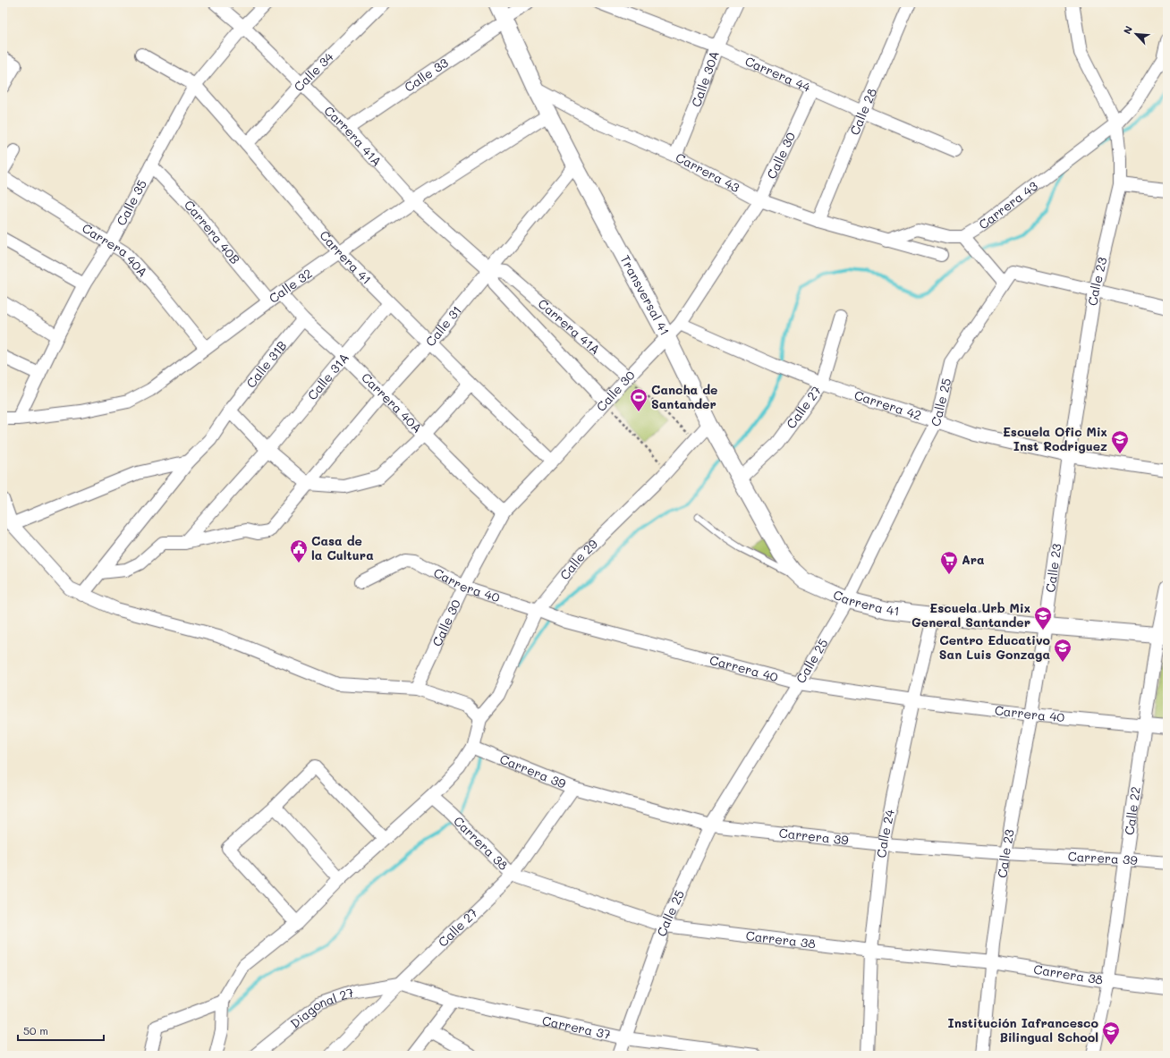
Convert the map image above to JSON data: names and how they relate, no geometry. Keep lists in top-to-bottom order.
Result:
{
  "streets": {
    "street": [
      "Calle 34",
      "Carrera 44",
      "Calle 33",
      "Calle 30A",
      "Calle 28",
      "Carrera 41A",
      "Calle 30",
      "Carrera 43",
      "Calle 35",
      "Carrera 40B",
      "Carrera 40A",
      "Carrera 41",
      "Calle 23",
      "Calle 32",
      "Transversal 41",
      "Calle 31",
      "Calle 31B",
      "Calle 31A",
      "Calle 25",
      "Carrera 42",
      "Calle 27",
      "Calle 29",
      "Carrera 40",
      "Carrera 39",
      "Calle 22",
      "Calle 24",
      "Carrera 38",
      "Diagonal 27",
      "Carrera 37"
    ]
  },
  "crossings": [
    ["Calle 34", "Carrera 41A"],
    ["Calle 34", "Carrera 41"],
    ["Carrera 44", "Calle 30A"],
    ["Carrera 44", "Calle 28"],
    ["Carrera 44", "Calle 30"],
    ["Calle 33", "Carrera 41A"],
    ["Calle 33", "Transversal 41"],
    ["Calle 30A", "Carrera 43"],
    ["Calle 28", "Carrera 43"],
    ["Carrera 41A", "Calle 30"],
    ["Carrera 41A", "Calle 35"],
    ["Carrera 41A", "Calle 32"],
    ["Carrera 41A", "Calle 31"],
    ["Calle 30", "Carrera 43"],
    ["Calle 30", "Carrera 40A"],
    ["Calle 30", "Carrera 41"],
    ["Calle 30", "Transversal 41"],
    ["Calle 30", "Carrera 42"],
    ["Calle 30", "Carrera 40"],
    ["Carrera 43", "Calle 23"],
    ["Carrera 43", "Transversal 41"],
    ["Calle 35", "Carrera 40B"],
    ["Calle 35", "Carrera 40A"],
    ["Calle 35", "Carrera 41"],
    ["Calle 35", "Calle 32"],
    ["Carrera 40B", "Calle 32"],
    ["Carrera 40A", "Calle 32"],
    ["Carrera 40A", "Calle 31"],
    ["Carrera 40A", "Calle 31B"],
    ["Carrera 40A", "Calle 31A"],
    ["Carrera 41", "Calle 23"],
    ["Carrera 41", "Calle 32"],
    ["Carrera 41", "Transversal 41"],
    ["Carrera 41", "Calle 31"],
    ["Carrera 41", "Calle 31A"],
    ["Carrera 41", "Calle 25"],
    ["Carrera 41", "Calle 22"],
    ["Carrera 41", "Calle 24"],
    ["Calle 23", "Calle 25"],
    ["Calle 23", "Carrera 42"],
    ["Calle 23", "Carrera 40"],
    ["Calle 23", "Carrera 39"],
    ["Calle 23", "Carrera 38"],
    ["Calle 32", "Transversal 41"],
    ["Transversal 41", "Calle 31"],
    ["Transversal 41", "Calle 27"],
    ["Transversal 41", "Calle 29"],
    ["Calle 31", "Calle 31A"],
    ["Calle 25", "Carrera 42"],
    ["Calle 25", "Carrera 40"],
    ["Calle 25", "Carrera 39"],
    ["Calle 25", "Carrera 38"],
    ["Calle 25", "Carrera 37"],
    ["Carrera 42", "Calle 27"],
    ["Calle 27", "Carrera 39"],
    ["Calle 27", "Carrera 38"],
    ["Calle 27", "Diagonal 27"],
    ["Calle 27", "Carrera 37"],
    ["Calle 29", "Carrera 40"],
    ["Carrera 40", "Calle 22"],
    ["Carrera 40", "Calle 24"],
    ["Carrera 39", "Calle 22"],
    ["Carrera 39", "Calle 24"],
    ["Calle 22", "Carrera 38"],
    ["Calle 24", "Carrera 38"],
    ["Diagonal 27", "Carrera 37"]
  ],
  "places": {
    "sports": ["Cancha de Santander"],
    "school or university": [
      "Escuela Ofic Mix Inst Rodriguez",
      "Escuela Urb Mix General Santander",
      "Centro Educativo San Luis Gonzaga",
      "Institución Iafrancesco Bilingual School"
    ],
    "public building": ["Casa de la Cultura"],
    "supermarket": ["Ara"]
  },
  "scale_bar": "50 m",
  "north": "top left"
}
